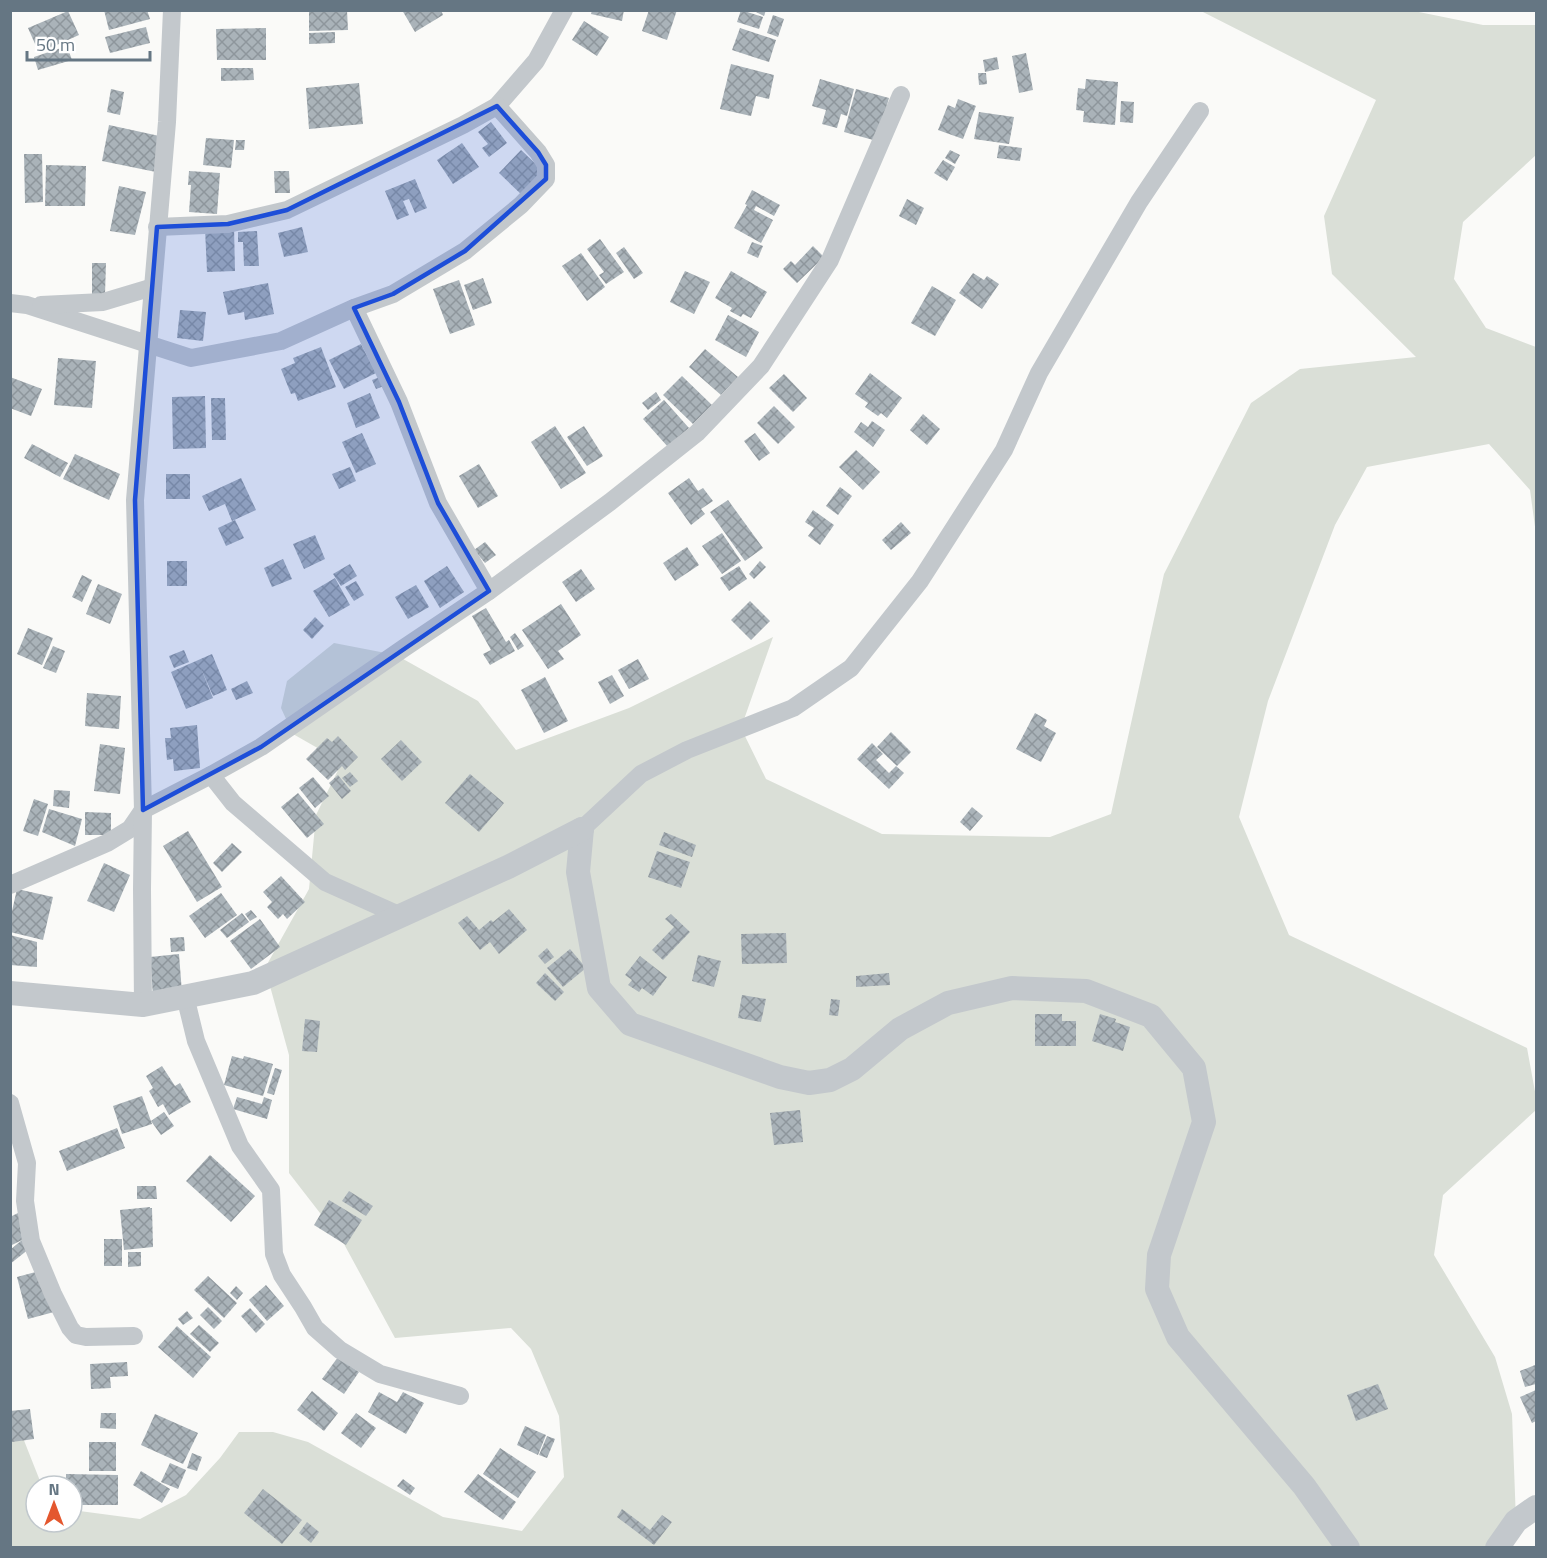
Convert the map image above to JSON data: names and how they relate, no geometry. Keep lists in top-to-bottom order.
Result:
{
  "scale_bar": "50 m",
  "north": "top"
}
